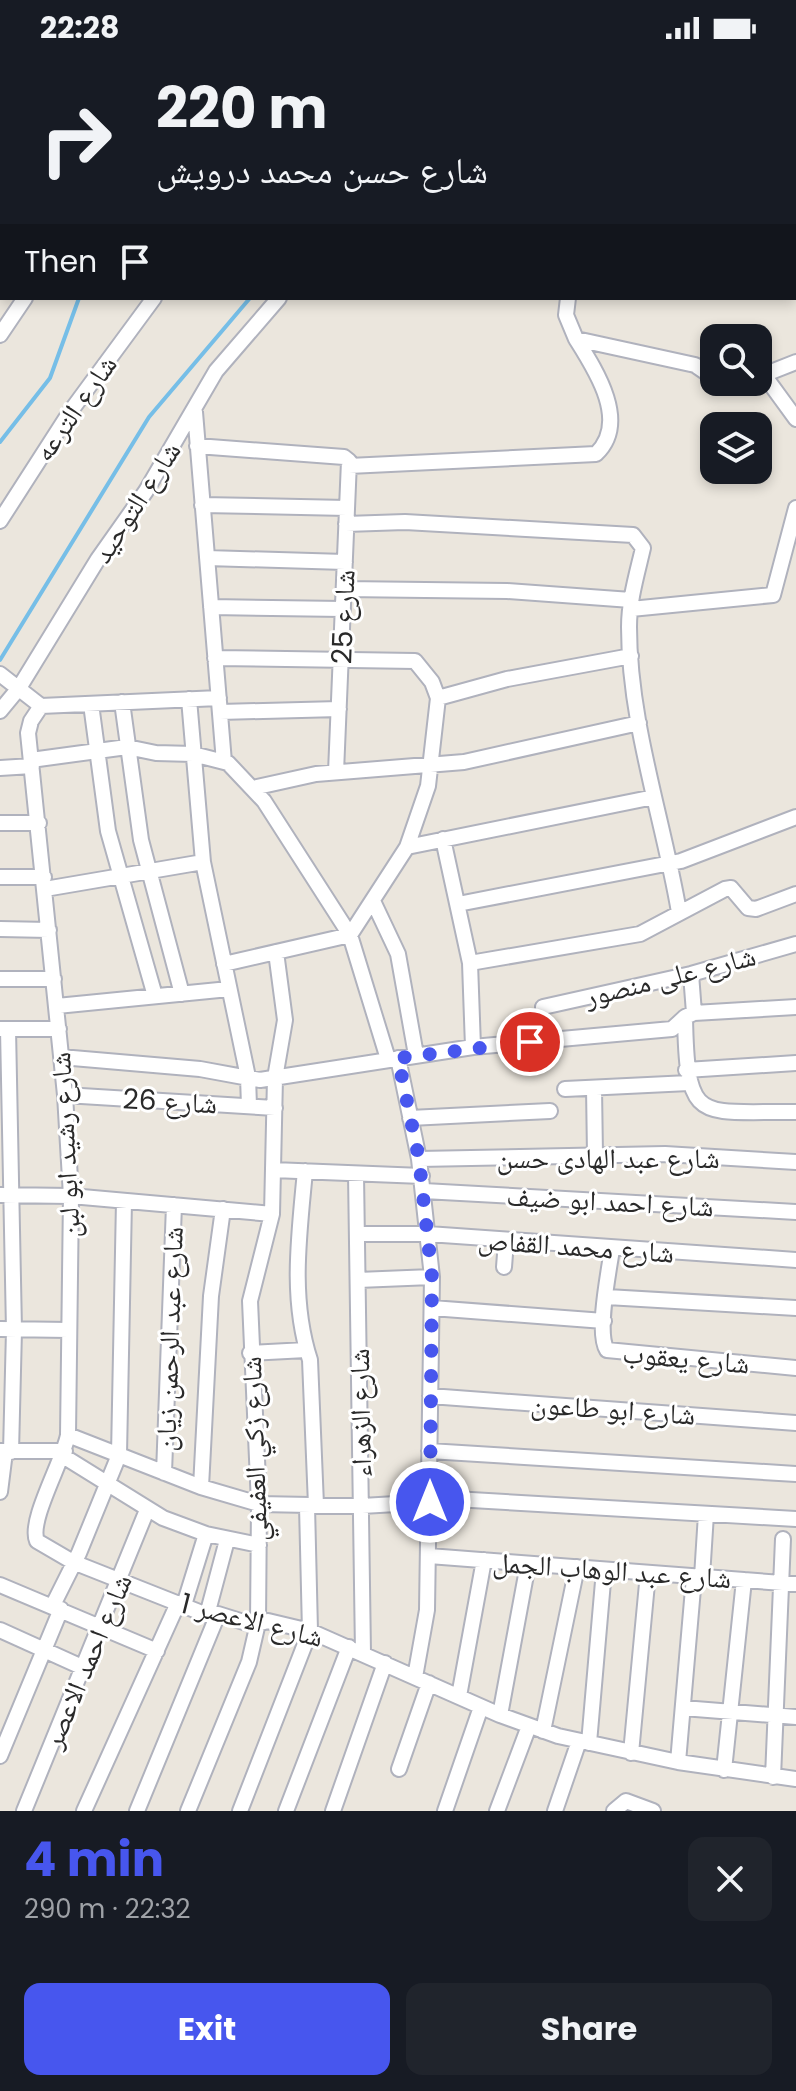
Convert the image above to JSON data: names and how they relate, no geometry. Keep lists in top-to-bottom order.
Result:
{
  "streets": {
    "street": [
      "شارع الترعه",
      "شارع التوحيد",
      "شارع 25",
      "شارع على منصور",
      "شارع 26",
      "شارع رشيد ابو لبن",
      "شارع عبد الهادى حسن",
      "شارع احمد ابو ضيف",
      "شارع محمد القفاص",
      "شارع عبد الرحمن زيان",
      "شارع يعقوب",
      "شارع ابو طاعون",
      "شارع الزهراء",
      "شارع زكي العفيفي",
      "شارع عبد الوهاب الجمل",
      "شارع الاعصر 1",
      "شارع احمد الاعصر"
    ]
  },
  "crossings": [
    ["شارع 26", "شارع رشيد ابو لبن"],
    ["شارع 26", "شارع زكي العفيفي"],
    ["شارع رشيد ابو لبن", "شارع الاعصر 1"],
    ["شارع احمد ابو ضيف", "شارع الزهراء"],
    ["شارع احمد ابو ضيف", "شارع زكي العفيفي"],
    ["شارع محمد القفاص", "شارع الزهراء"],
    ["شارع الزهراء", "شارع الاعصر 1"],
    ["شارع زكي العفيفي", "شارع الاعصر 1"],
    ["شارع الاعصر 1", "شارع احمد الاعصر"]
  ],
  "page": {
    "status": "22:28",
    "turn": ["220 m", "شارع حسن محمد درويش"],
    "then": "Then",
    "heading": ["4 min", "290 m · 22:32"],
    "buttons": ["Exit", "Share"]
  }
}
